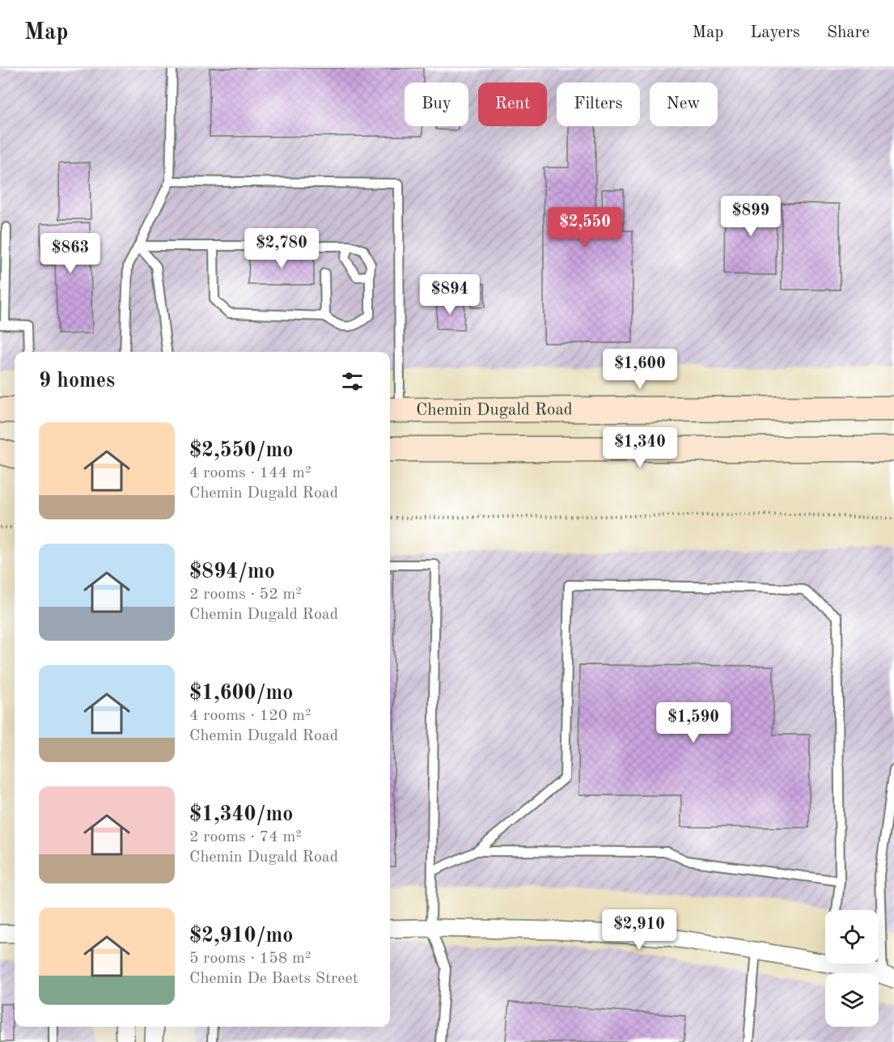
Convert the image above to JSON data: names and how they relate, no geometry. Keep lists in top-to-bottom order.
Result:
{
  "streets": {
    "main road": ["Chemin Dugald Road"]
  },
  "page": {
    "header": "Map",
    "nav": ["Map", "Layers", "Share"],
    "chip": [
      "Buy",
      "Rent",
      "Filters",
      "New"
    ],
    "price": [
      "$899",
      "$2,550",
      "$2,780",
      "$863",
      "$894",
      "$1,600",
      "$1,340",
      "$1,590",
      "$2,910"
    ],
    "heading": "9 homes",
    "list": [
      {
        "name": "$2,550/mo",
        "note": "4 rooms · 144 m² · Chemin Dugald Road"
      },
      {
        "name": "$894/mo",
        "note": "2 rooms · 52 m² · Chemin Dugald Road"
      },
      {
        "name": "$1,600/mo",
        "note": "4 rooms · 120 m² · Chemin Dugald Road"
      },
      {
        "name": "$1,340/mo",
        "note": "2 rooms · 74 m² · Chemin Dugald Road"
      },
      {
        "name": "$2,910/mo",
        "note": "5 rooms · 158 m² · Chemin De Baets Street"
      }
    ]
  }
}
